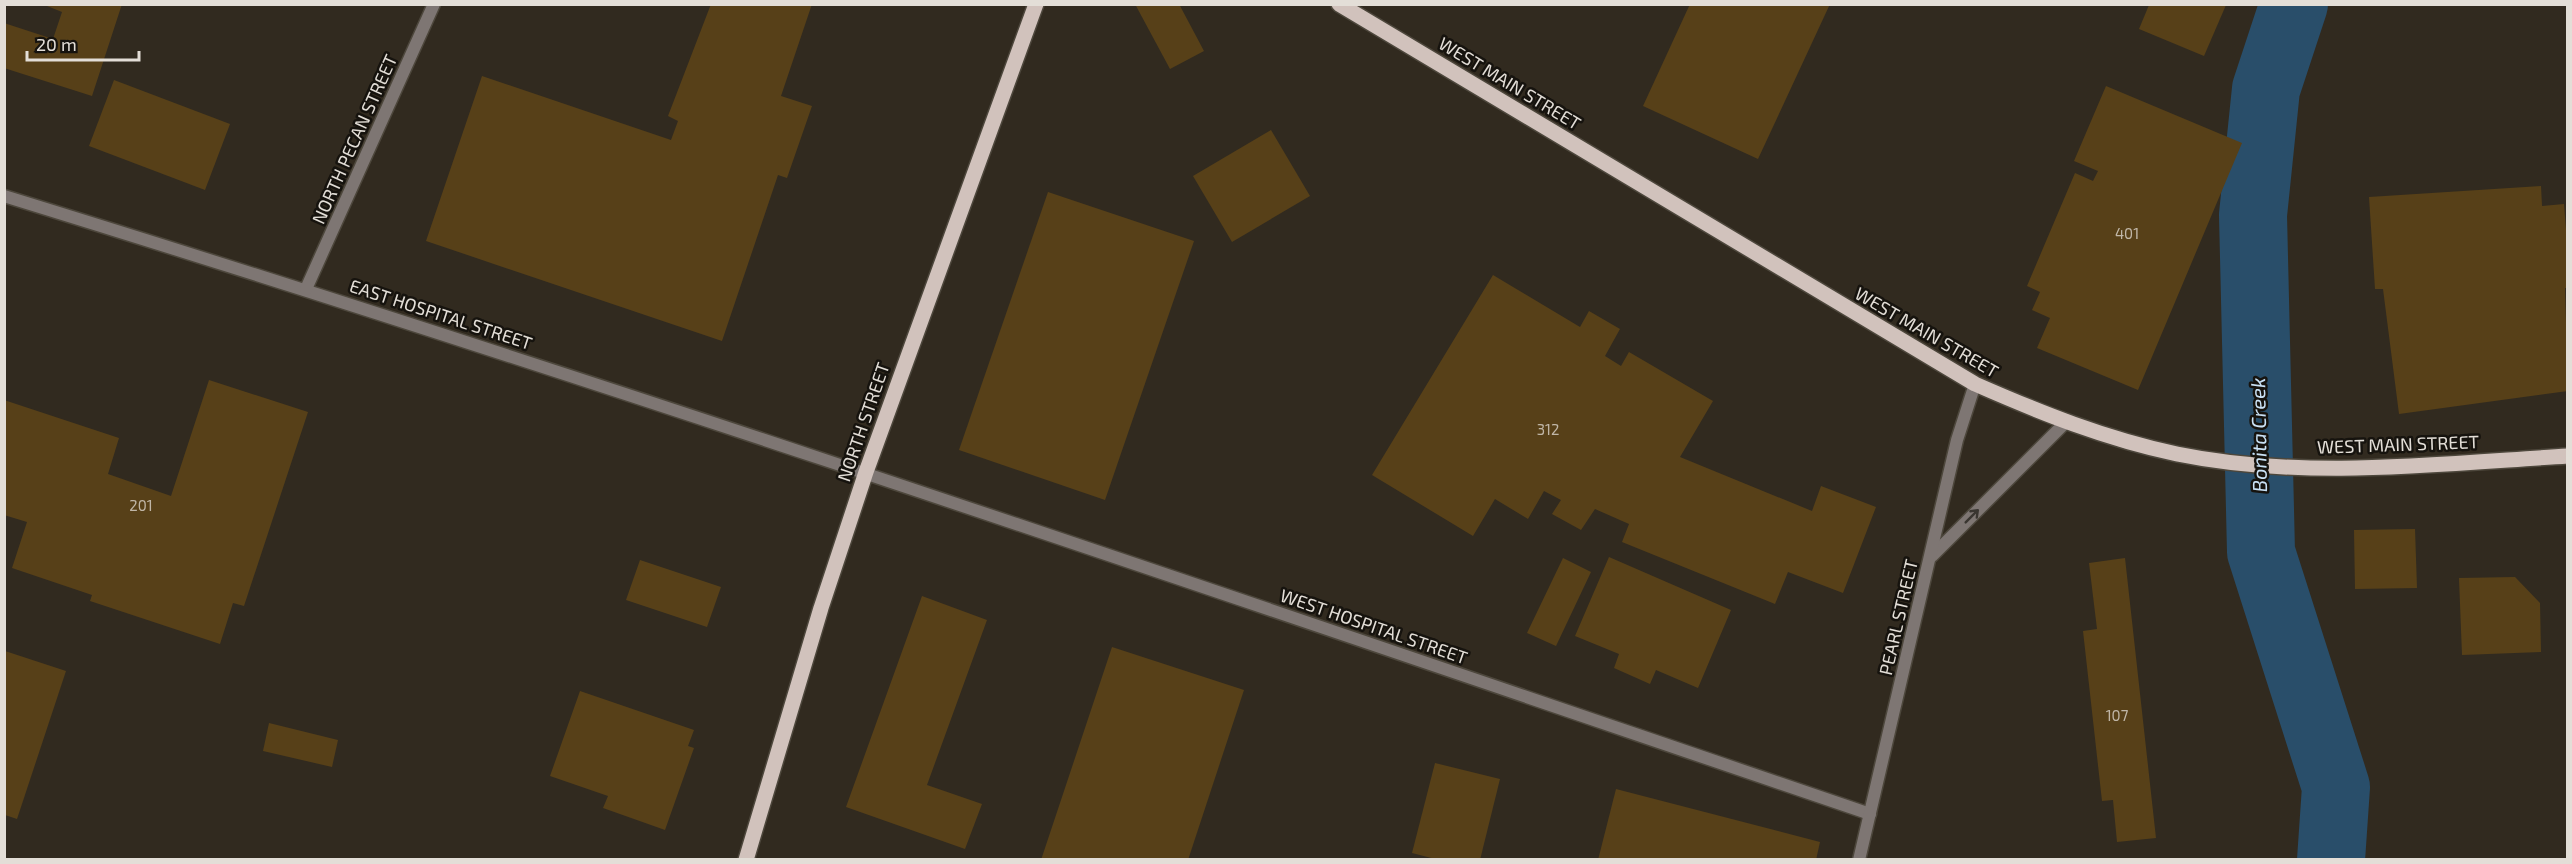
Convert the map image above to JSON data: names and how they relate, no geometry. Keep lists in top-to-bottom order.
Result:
{
  "streets": {
    "main road": ["WEST MAIN STREET", "NORTH STREET"],
    "street": [
      "NORTH PECAN STREET",
      "EAST HOSPITAL STREET",
      "PEARL STREET",
      "WEST HOSPITAL STREET"
    ]
  },
  "crossings": [
    ["WEST MAIN STREET", "PEARL STREET"],
    ["NORTH PECAN STREET", "EAST HOSPITAL STREET"],
    ["EAST HOSPITAL STREET", "NORTH STREET"],
    ["EAST HOSPITAL STREET", "WEST HOSPITAL STREET"],
    ["NORTH STREET", "WEST HOSPITAL STREET"],
    ["PEARL STREET", "WEST HOSPITAL STREET"]
  ],
  "water": ["Bonita Creek"],
  "house_numbers": [
    "401",
    "312",
    "201",
    "107"
  ],
  "scale_bar": "20 m"
}
